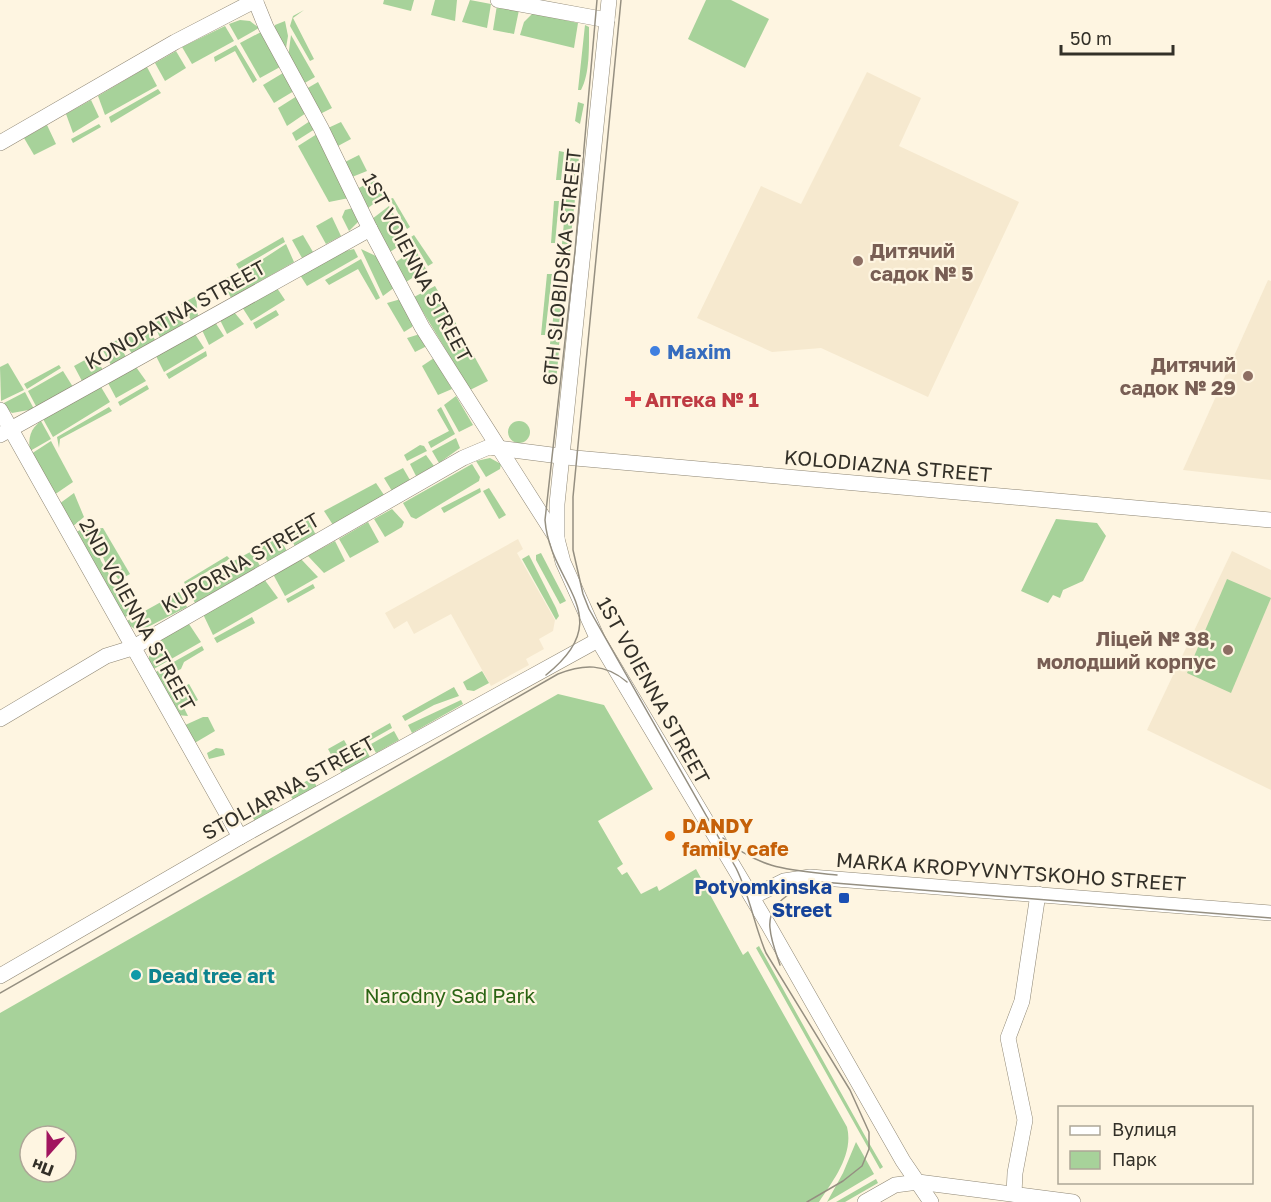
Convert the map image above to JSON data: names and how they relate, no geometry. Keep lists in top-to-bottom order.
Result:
{
  "streets": {
    "street": [
      "1ST VOIENNA STREET",
      "6TH SLOBIDSKA STREET",
      "KONOPATNA STREET",
      "KOLODIAZNA STREET",
      "KUPORNA STREET",
      "2ND VOIENNA STREET",
      "STOLIARNA STREET",
      "MARKA KROPYVNYTSKOHO STREET"
    ]
  },
  "crossings": [
    ["1ST VOIENNA STREET", "6TH SLOBIDSKA STREET"],
    ["1ST VOIENNA STREET", "KONOPATNA STREET"],
    ["1ST VOIENNA STREET", "KOLODIAZNA STREET"],
    ["1ST VOIENNA STREET", "KUPORNA STREET"],
    ["1ST VOIENNA STREET", "STOLIARNA STREET"],
    ["1ST VOIENNA STREET", "MARKA KROPYVNYTSKOHO STREET"],
    ["6TH SLOBIDSKA STREET", "KOLODIAZNA STREET"],
    ["KONOPATNA STREET", "2ND VOIENNA STREET"],
    ["KOLODIAZNA STREET", "KUPORNA STREET"],
    ["KUPORNA STREET", "2ND VOIENNA STREET"],
    ["2ND VOIENNA STREET", "STOLIARNA STREET"]
  ],
  "parks": ["Narodny Sad Park"],
  "places": {
    "other": [
      "Дитячий садок № 5",
      "Maxim",
      "Дитячий садок № 29",
      "Ліцей № 38, молодший корпус",
      "DANDY family cafe",
      "Dead tree art"
    ],
    "health": ["Аптека № 1"],
    "transit": ["Potyomkinska Street"]
  },
  "legend": ["Вулиця", "Парк"],
  "scale_bar": "50 m",
  "north": "bottom"
}
